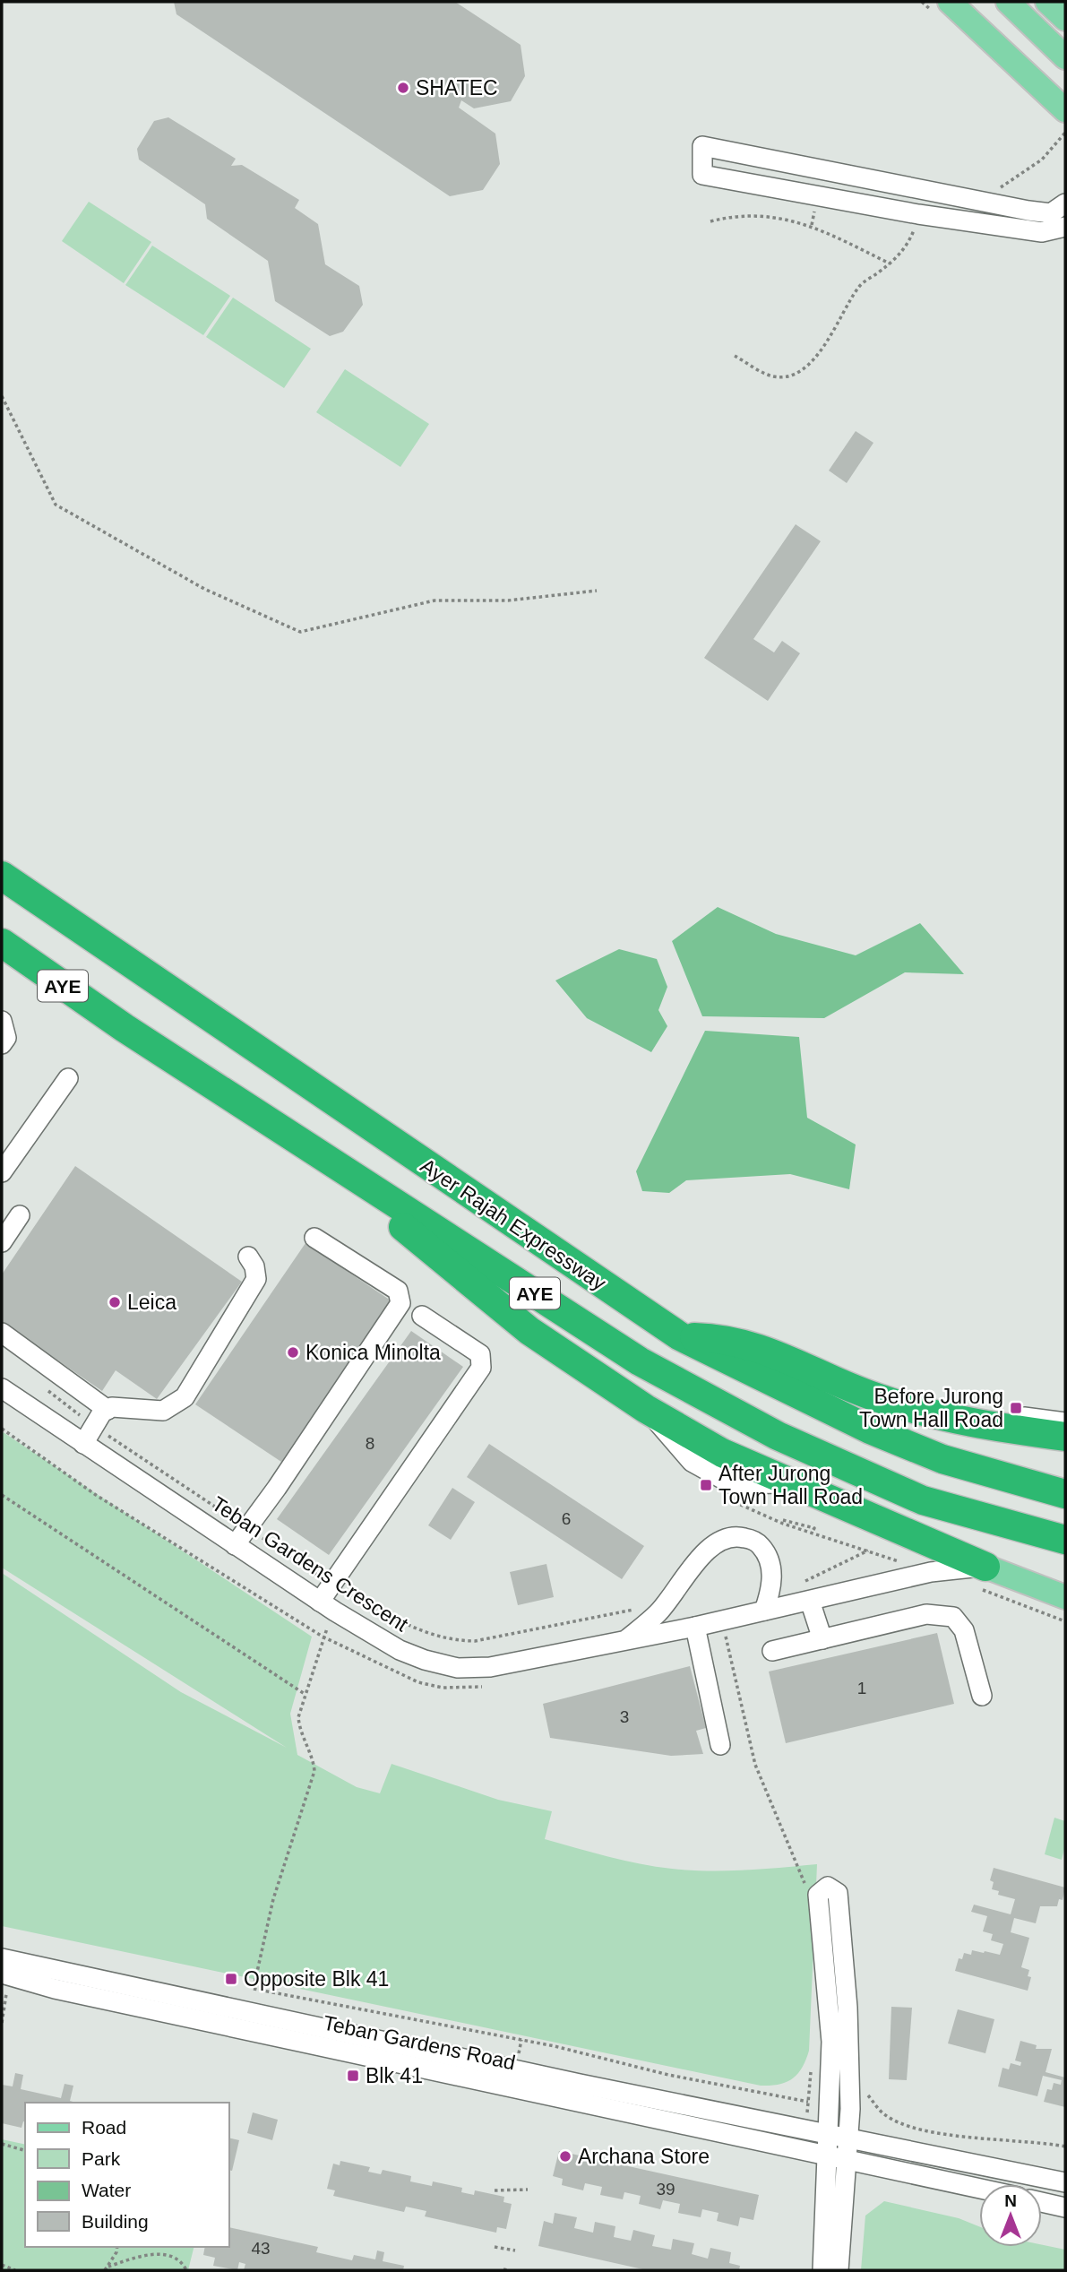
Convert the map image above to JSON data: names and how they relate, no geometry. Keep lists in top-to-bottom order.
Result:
{
  "streets": {
    "highway": ["AYE", "Ayer Rajah Expressway"],
    "street": ["Teban Gardens Crescent", "Teban Gardens Road"]
  },
  "places": {
    "other": [
      "SHATEC",
      "Leica",
      "Konica Minolta",
      "Archana Store"
    ],
    "transit": [
      "Before Jurong Town Hall Road",
      "After Jurong Town Hall Road",
      "Opposite Blk 41",
      "Blk 41"
    ]
  },
  "house_numbers": [
    "8",
    "6",
    "1",
    "3",
    "39",
    "43"
  ],
  "legend": [
    "Road",
    "Park",
    "Water",
    "Building"
  ],
  "north": "top"
}
